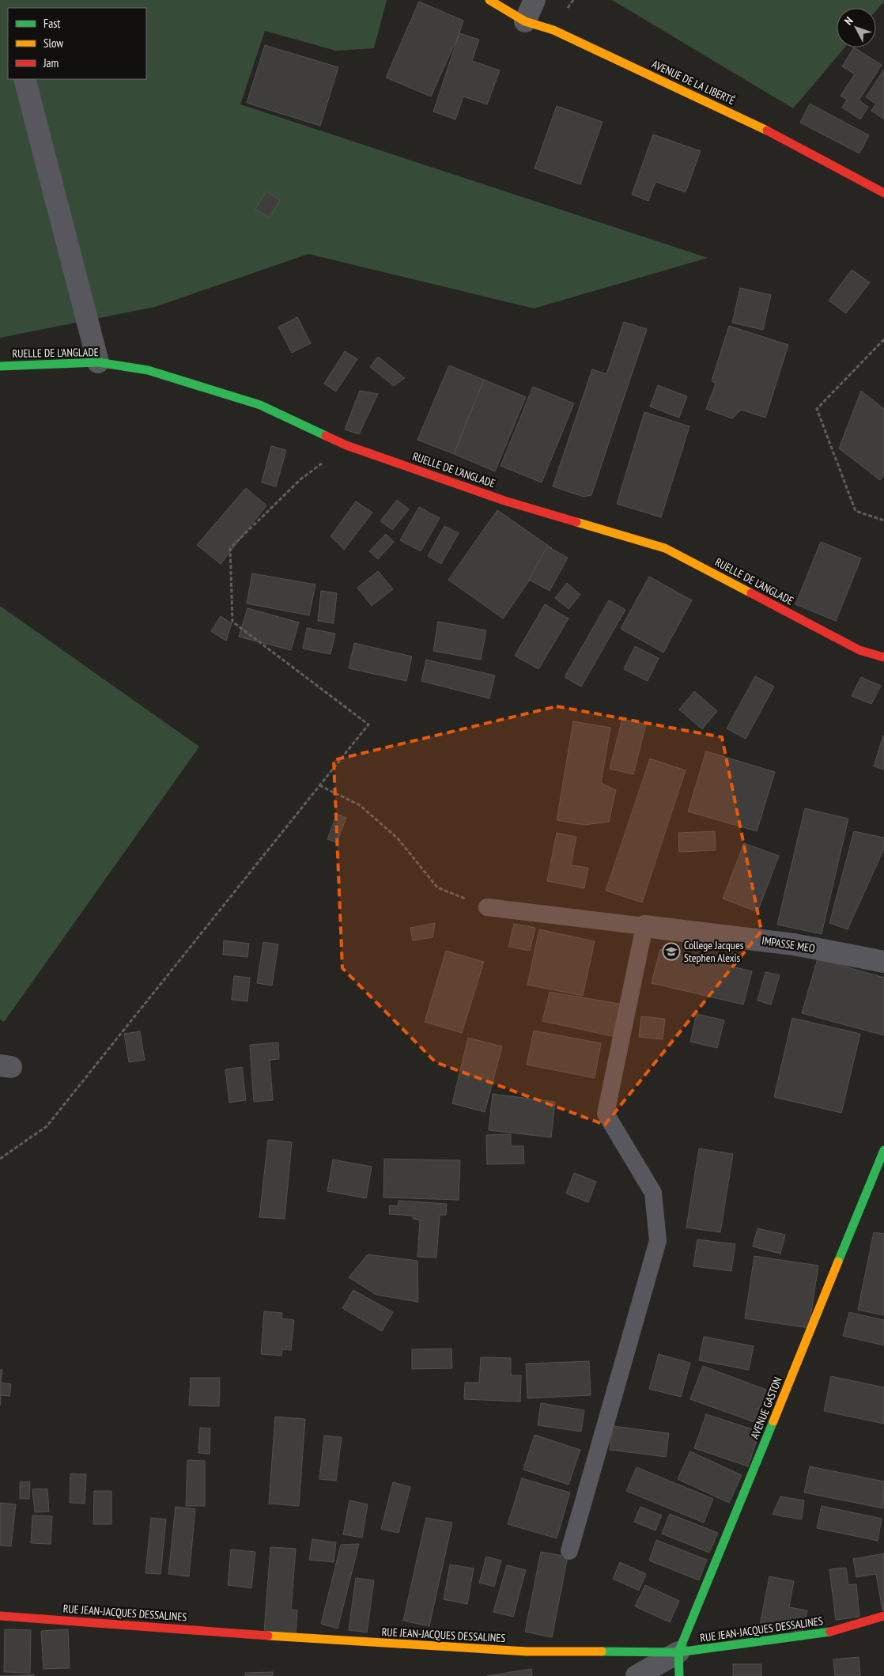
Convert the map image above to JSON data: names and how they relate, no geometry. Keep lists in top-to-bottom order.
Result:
{
  "streets": {
    "street": [
      "AVENUE DE LA LIBERTÉ",
      "RUELLE DE L'ANGLADE",
      "IMPASSE MEO",
      "AVENUE GASTON",
      "RUE JEAN-JACQUES DESSALINES"
    ]
  },
  "crossings": [
    ["AVENUE GASTON", "RUE JEAN-JACQUES DESSALINES"]
  ],
  "places": {
    "school or university": ["College Jacques Stephen Alexis"]
  },
  "legend": ["Fast", "Slow", "Jam"],
  "north": "top left"
}
